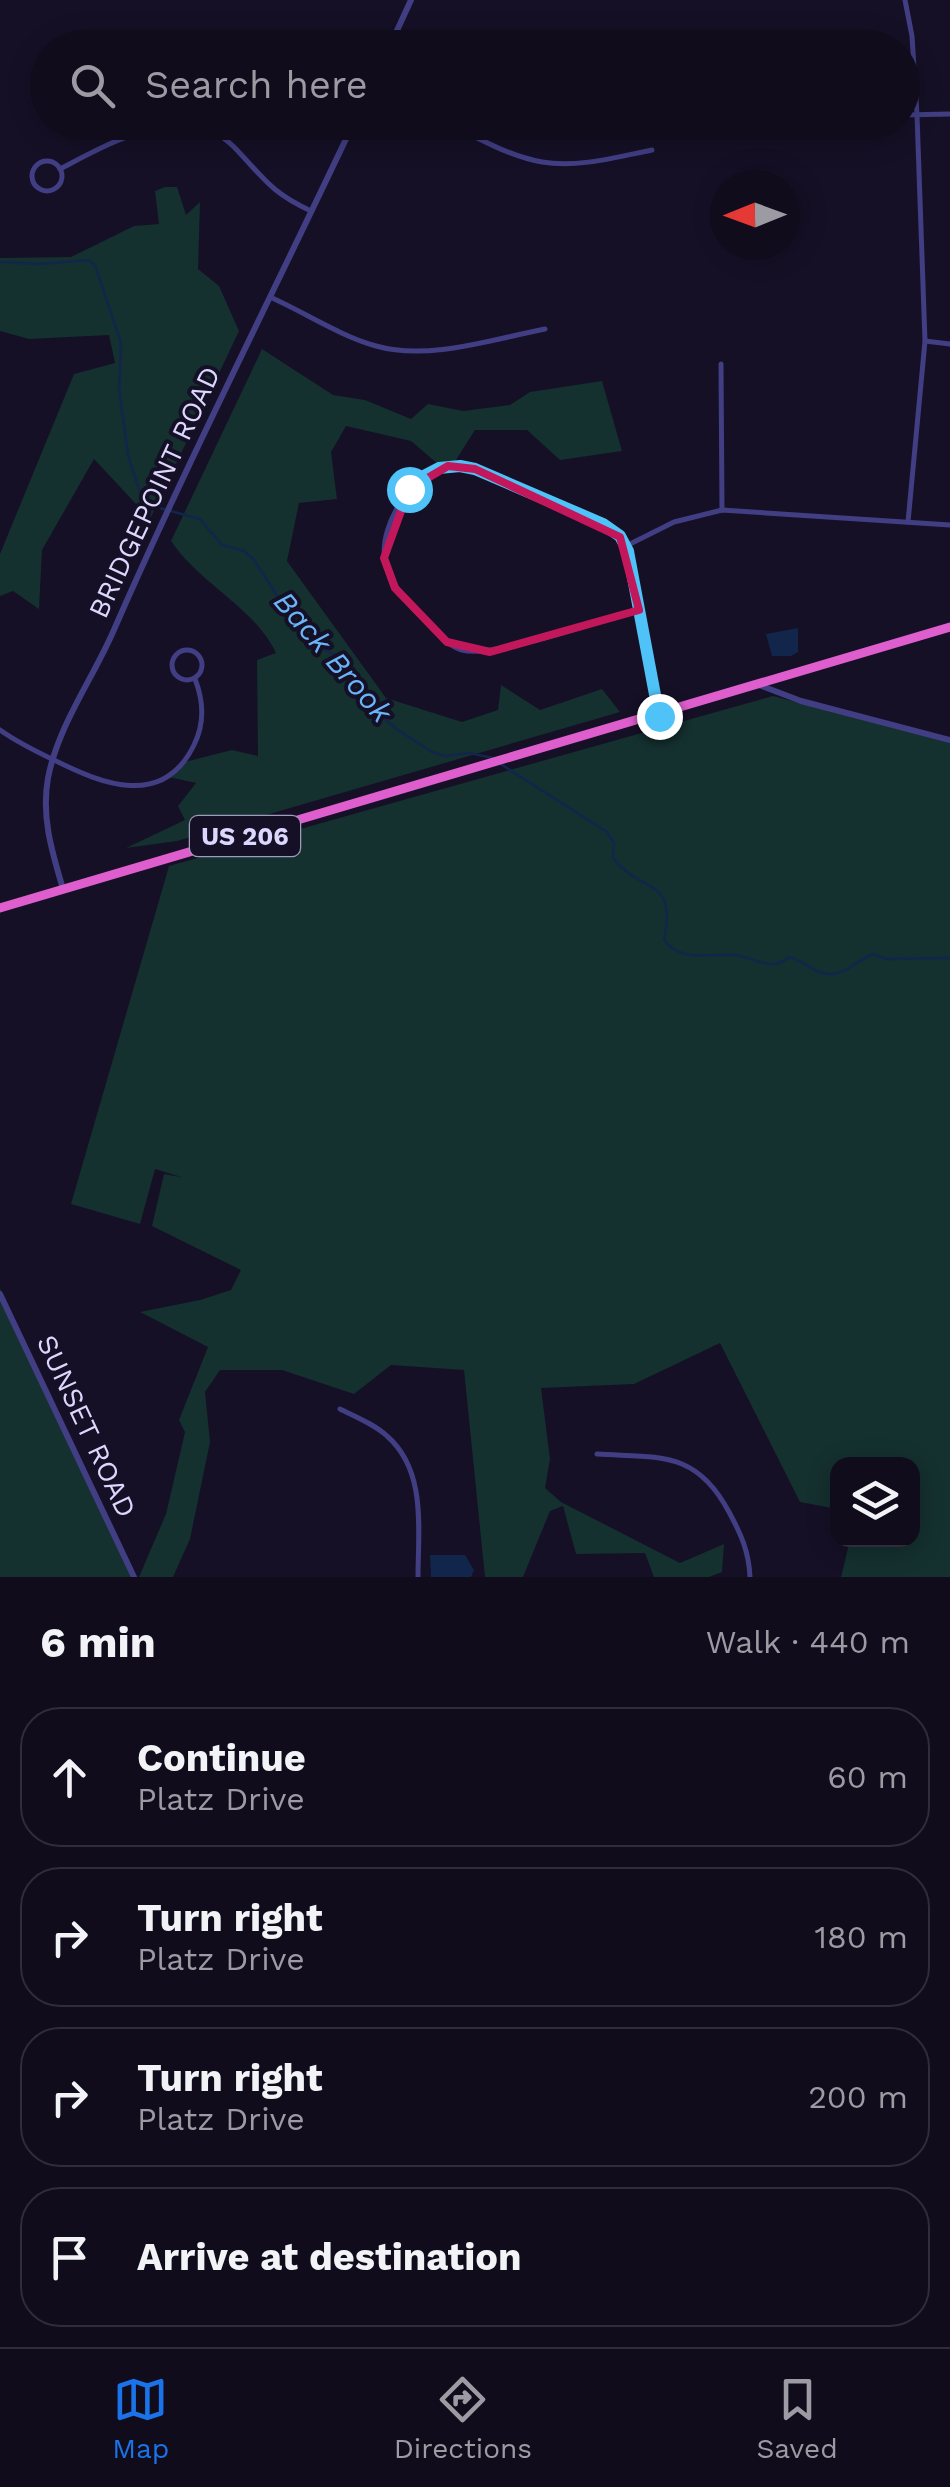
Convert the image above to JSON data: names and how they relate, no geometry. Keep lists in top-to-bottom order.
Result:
{
  "streets": {
    "highway": ["US 206"],
    "street": ["BRIDGEPOINT ROAD", "SUNSET ROAD"]
  },
  "crossings": [
    ["BRIDGEPOINT ROAD", "US 206"]
  ],
  "water": ["Back Brook"],
  "north": "left",
  "page": {
    "search": "Search here",
    "heading": ["6 min", "Walk · 440 m"],
    "list": [
      ["Continue", "Platz Drive", "60 m"],
      ["Turn right", "Platz Drive", "180 m"],
      ["Turn right", "Platz Drive", "200 m"],
      "Arrive at destination"
    ],
    "nav": ["Map", "Directions", "Saved"]
  }
}
